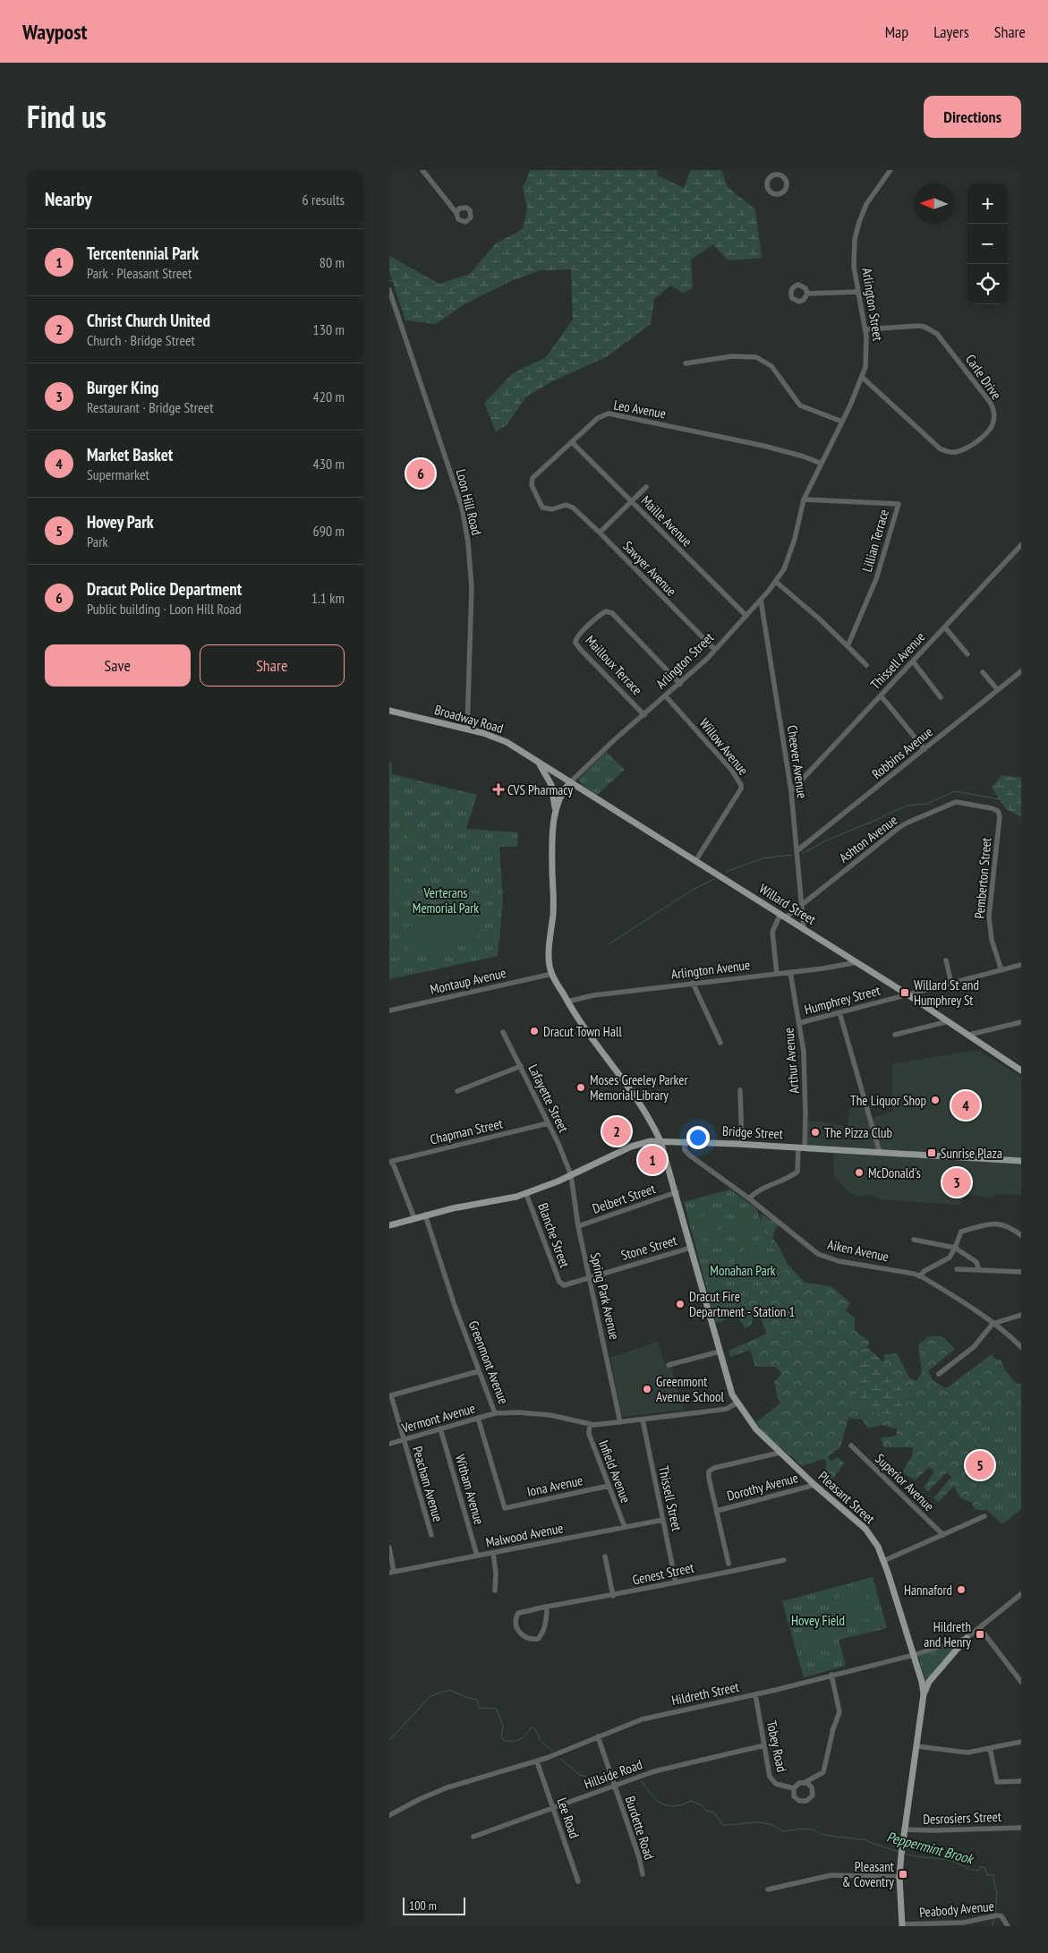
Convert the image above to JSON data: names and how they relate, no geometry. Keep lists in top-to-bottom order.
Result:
{
  "streets": {
    "main road": [
      "Arlington Street",
      "Broadway Road",
      "Willard Street",
      "Bridge Street",
      "Pleasant Street"
    ],
    "street": [
      "Carle Drive",
      "Leo Avenue",
      "Loon Hill Road",
      "Maille Avenue",
      "Lillian Terrace",
      "Sawyer Avenue",
      "Thissell Avenue",
      "Mailloux Terrace",
      "Willow Avenue",
      "Robbins Avenue",
      "Cheever Avenue",
      "Ashton Avenue",
      "Pemberton Street",
      "Arlington Avenue",
      "Montaup Avenue",
      "Humphrey Street",
      "Arthur Avenue",
      "Lafayette Street",
      "Chapman Street",
      "Delbert Street",
      "Blanche Street",
      "Stone Street",
      "Aiken Avenue",
      "Spring Park Avenue",
      "Greenmont Avenue",
      "Vermont Avenue",
      "Infield Avenue",
      "Superior Avenue",
      "Peacham Avenue",
      "Iona Avenue",
      "Dorothy Avenue",
      "Witham Avenue",
      "Thissell Street",
      "Malwood Avenue",
      "Genest Street",
      "Hildreth Street",
      "Tobey Road",
      "Hillside Road",
      "Lee Road",
      "Desrosiers Street",
      "Burdette Road",
      "Peabody Avenue"
    ]
  },
  "crossings": [
    ["Arlington Street", "Carle Drive"],
    ["Arlington Street", "Leo Avenue"],
    ["Arlington Street", "Maille Avenue"],
    ["Arlington Street", "Lillian Terrace"],
    ["Arlington Street", "Sawyer Avenue"],
    ["Arlington Street", "Mailloux Terrace"],
    ["Arlington Street", "Willow Avenue"],
    ["Arlington Street", "Cheever Avenue"],
    ["Arlington Street", "Willard Street"],
    ["Arlington Street", "Arlington Avenue"],
    ["Arlington Street", "Montaup Avenue"],
    ["Arlington Street", "Bridge Street"],
    ["Arlington Street", "Pleasant Street"],
    ["Leo Avenue", "Maille Avenue"],
    ["Leo Avenue", "Sawyer Avenue"],
    ["Loon Hill Road", "Broadway Road"],
    ["Thissell Avenue", "Cheever Avenue"],
    ["Broadway Road", "Willard Street"],
    ["Willow Avenue", "Willard Street"],
    ["Robbins Avenue", "Cheever Avenue"],
    ["Cheever Avenue", "Ashton Avenue"],
    ["Cheever Avenue", "Willard Street"],
    ["Ashton Avenue", "Pemberton Street"],
    ["Ashton Avenue", "Willard Street"],
    ["Pemberton Street", "Humphrey Street"],
    ["Willard Street", "Arlington Avenue"],
    ["Willard Street", "Humphrey Street"],
    ["Arlington Avenue", "Arthur Avenue"],
    ["Humphrey Street", "Arthur Avenue"],
    ["Arthur Avenue", "Bridge Street"],
    ["Arthur Avenue", "Aiken Avenue"],
    ["Lafayette Street", "Chapman Street"],
    ["Lafayette Street", "Bridge Street"],
    ["Lafayette Street", "Spring Park Avenue"],
    ["Bridge Street", "Blanche Street"],
    ["Bridge Street", "Aiken Avenue"],
    ["Bridge Street", "Spring Park Avenue"],
    ["Bridge Street", "Greenmont Avenue"],
    ["Bridge Street", "Pleasant Street"],
    ["Delbert Street", "Spring Park Avenue"],
    ["Delbert Street", "Pleasant Street"],
    ["Blanche Street", "Stone Street"],
    ["Stone Street", "Spring Park Avenue"],
    ["Stone Street", "Pleasant Street"],
    ["Spring Park Avenue", "Greenmont Avenue"],
    ["Greenmont Avenue", "Vermont Avenue"],
    ["Greenmont Avenue", "Infield Avenue"],
    ["Greenmont Avenue", "Pleasant Street"],
    ["Greenmont Avenue", "Thissell Street"],
    ["Vermont Avenue", "Peacham Avenue"],
    ["Vermont Avenue", "Iona Avenue"],
    ["Vermont Avenue", "Witham Avenue"],
    ["Infield Avenue", "Iona Avenue"],
    ["Infield Avenue", "Malwood Avenue"],
    ["Dorothy Avenue", "Pleasant Street"],
    ["Witham Avenue", "Malwood Avenue"],
    ["Pleasant Street", "Hildreth Street"],
    ["Pleasant Street", "Desrosiers Street"],
    ["Pleasant Street", "Peabody Avenue"],
    ["Thissell Street", "Malwood Avenue"],
    ["Thissell Street", "Genest Street"],
    ["Hildreth Street", "Tobey Road"],
    ["Hildreth Street", "Lee Road"],
    ["Hildreth Street", "Burdette Road"],
    ["Tobey Road", "Hillside Road"],
    ["Hillside Road", "Lee Road"],
    ["Hillside Road", "Burdette Road"]
  ],
  "water": ["Peppermint Brook"],
  "parks": ["Verterans Memorial Park", "Monahan Park", "Hovey Field"],
  "places": {
    "health": ["CVS Pharmacy"],
    "transit": [
      "Willard St and Humphrey St",
      "Sunrise Plaza",
      "Hildreth and Henry",
      "Pleasant & Coventry"
    ],
    "other": [
      "Dracut Town Hall",
      "Moses Greeley Parker Memorial Library",
      "The Liquor Shop",
      "The Pizza Club",
      "McDonald's",
      "Dracut Fire Department - Station 1",
      "Greenmont Avenue School",
      "Hannaford"
    ]
  },
  "scale_bar": "100 m",
  "north": "left",
  "page": {
    "header": "Waypost",
    "nav": ["Map", "Layers", "Share"],
    "title": "Find us",
    "buttons": [
      "Directions",
      ["Save", "Share"]
    ],
    "heading": ["Nearby", "6 results"],
    "map_buttons": ["+", "−"],
    "list": [
      {
        "mark": "1",
        "name": "Tercentennial Park",
        "note": "Park · Pleasant Street",
        "value": "80 m"
      },
      {
        "mark": "2",
        "name": "Christ Church United",
        "note": "Church · Bridge Street",
        "value": "130 m"
      },
      {
        "mark": "3",
        "name": "Burger King",
        "note": "Restaurant · Bridge Street",
        "value": "420 m"
      },
      {
        "mark": "4",
        "name": "Market Basket",
        "note": "Supermarket",
        "value": "430 m"
      },
      {
        "mark": "5",
        "name": "Hovey Park",
        "note": "Park",
        "value": "690 m"
      },
      {
        "mark": "6",
        "name": "Dracut Police Department",
        "note": "Public building · Loon Hill Road",
        "value": "1.1 km"
      }
    ],
    "pins": [
      "6",
      "4",
      "2",
      "1",
      "3",
      "5"
    ],
    "scale": "100 m"
  }
}
